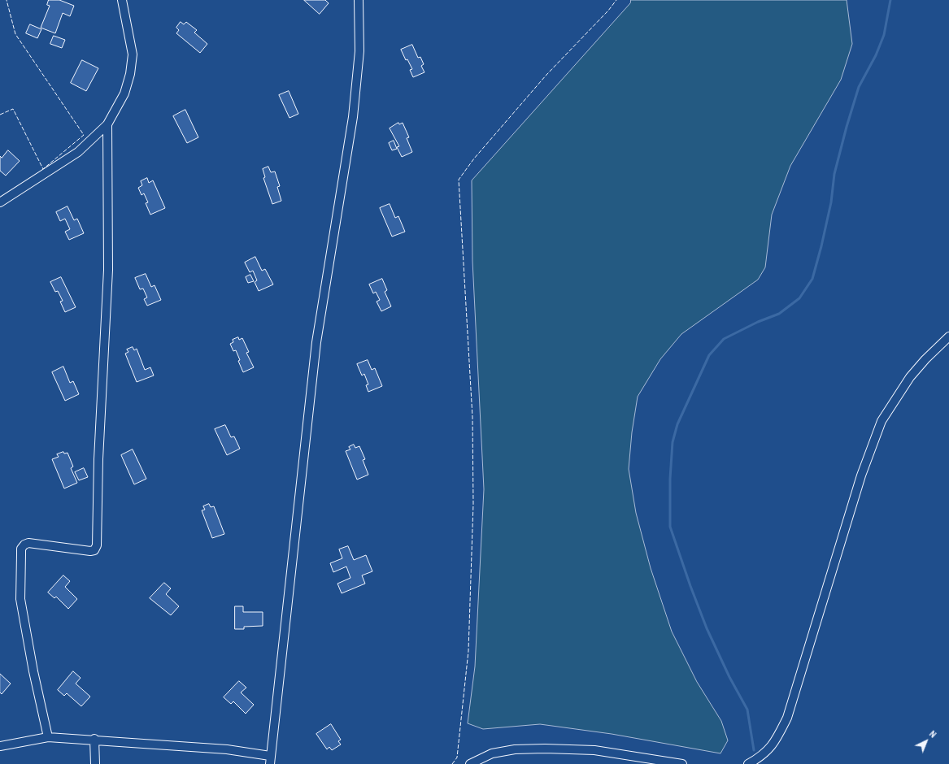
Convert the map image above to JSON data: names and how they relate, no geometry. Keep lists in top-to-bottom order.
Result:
{
  "north": "top right"
}
